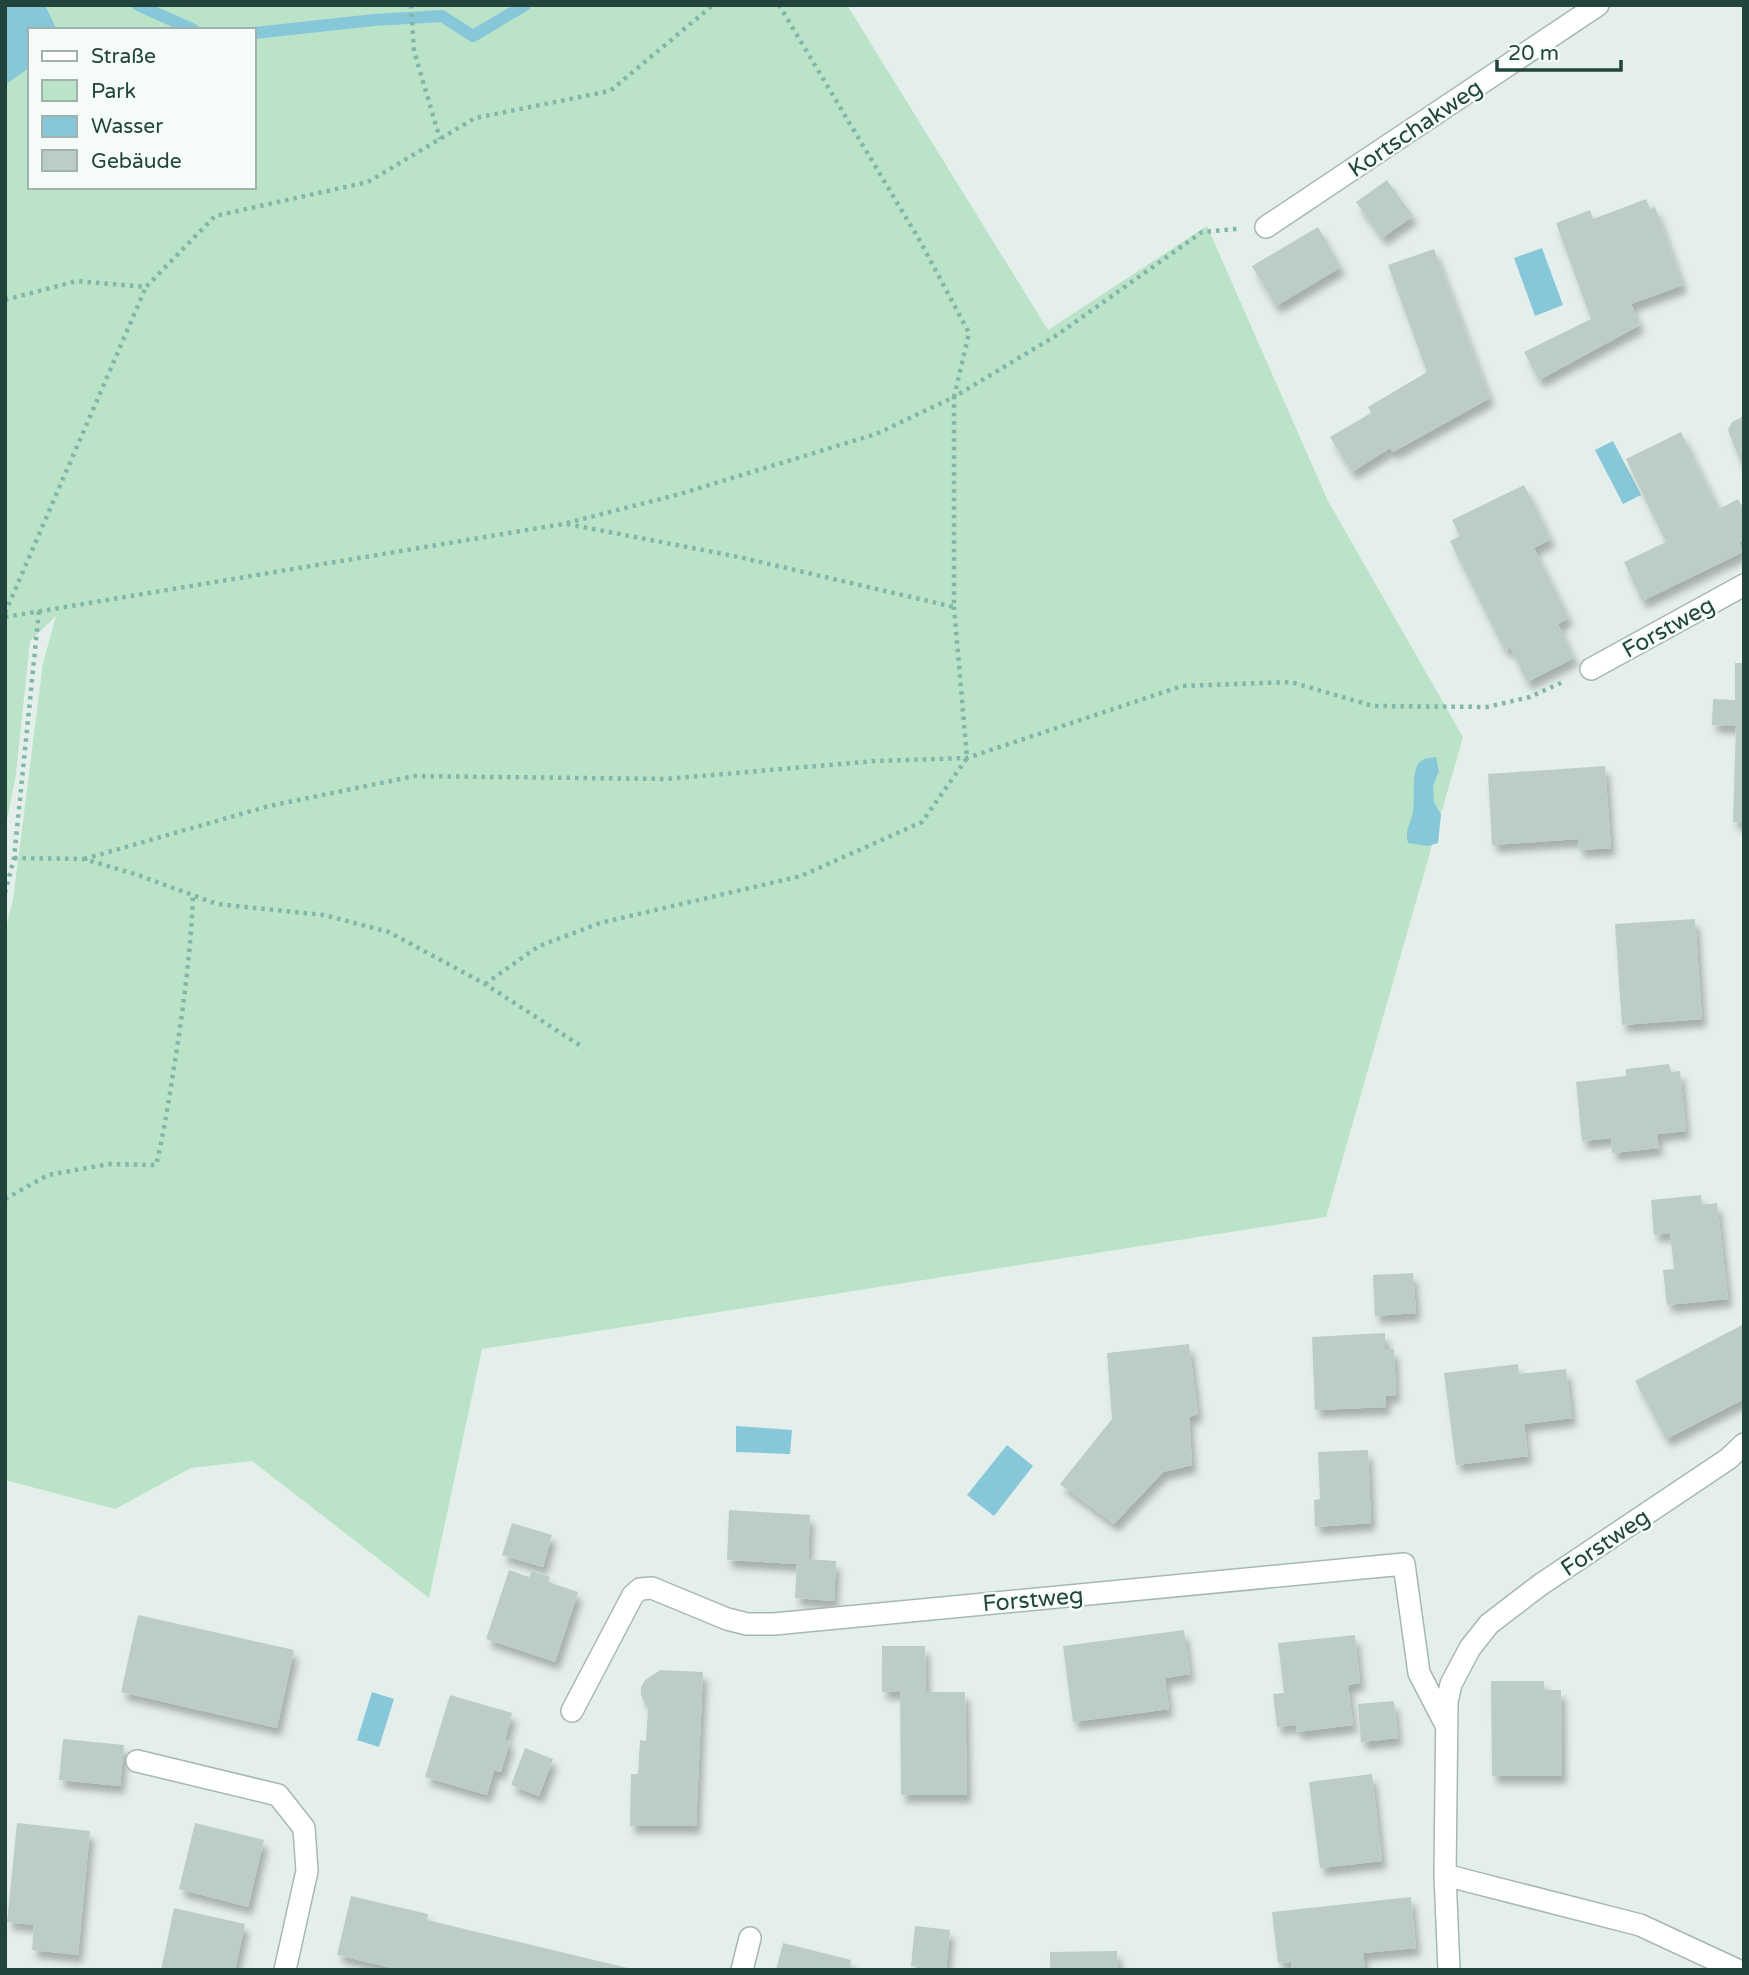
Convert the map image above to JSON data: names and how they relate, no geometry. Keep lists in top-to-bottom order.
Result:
{
  "streets": {
    "street": ["Kortschakweg", "Forstweg"]
  },
  "legend": [
    "Straße",
    "Park",
    "Wasser",
    "Gebäude"
  ],
  "scale_bar": "20 m"
}
